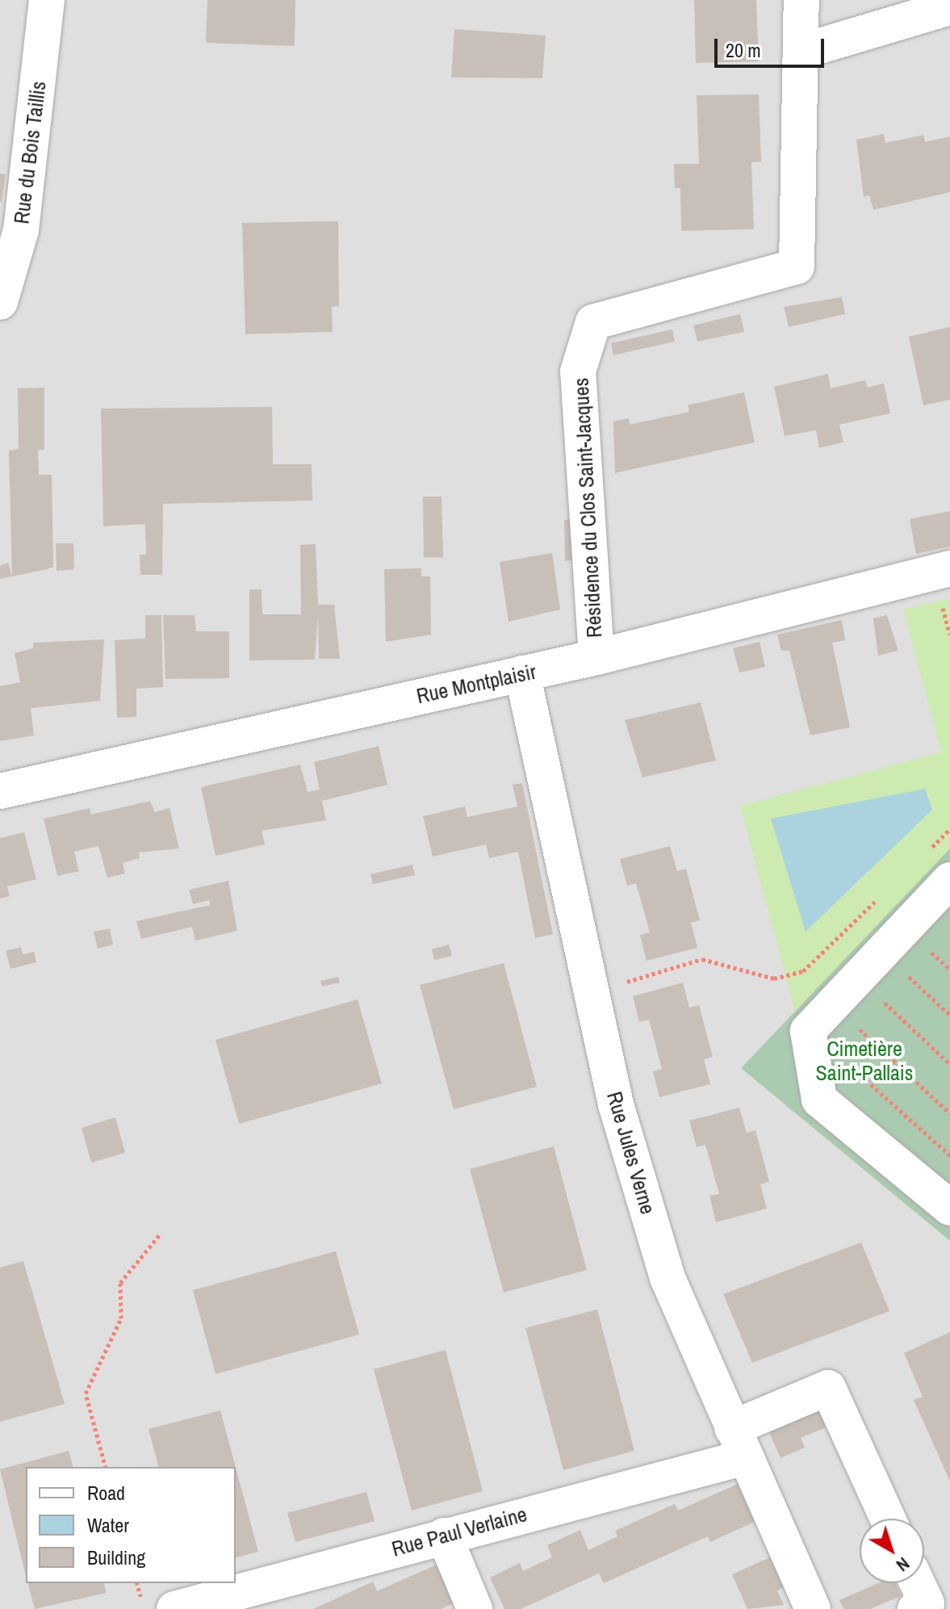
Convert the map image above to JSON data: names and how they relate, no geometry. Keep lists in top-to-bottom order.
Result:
{
  "streets": {
    "street": [
      "Rue du Bois Taillis",
      "Résidence du Clos Saint-Jacques",
      "Rue Montplaisir",
      "Rue Jules Verne",
      "Rue Paul Verlaine"
    ]
  },
  "crossings": [
    ["Résidence du Clos Saint-Jacques", "Rue Montplaisir"],
    ["Rue Montplaisir", "Rue Jules Verne"],
    ["Rue Jules Verne", "Rue Paul Verlaine"]
  ],
  "parks": ["Cimetière Saint-Pallais"],
  "legend": ["Road", "Water", "Building"],
  "scale_bar": "20 m",
  "north": "bottom right"
}
